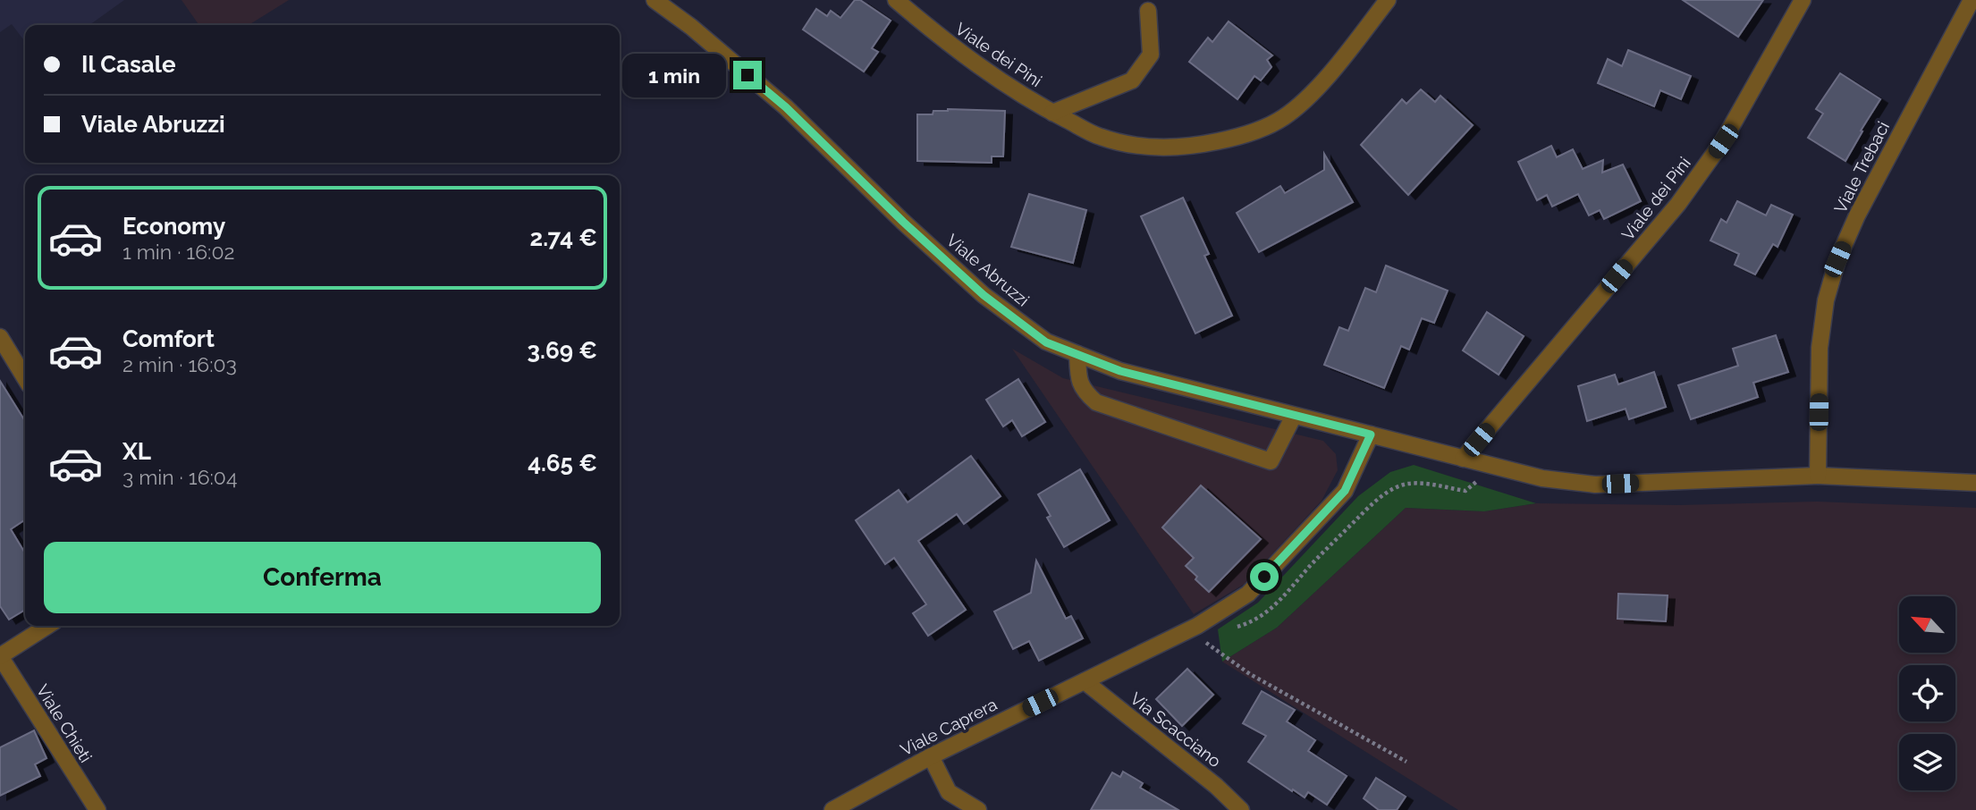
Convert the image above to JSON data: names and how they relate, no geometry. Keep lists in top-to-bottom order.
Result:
{
  "streets": {
    "street": [
      "Viale dei Pini",
      "Viale Trebaci",
      "Viale Abruzzi",
      "Viale Chieti",
      "Viale Caprera",
      "Via Scacciano"
    ]
  },
  "crossings": [
    ["Viale dei Pini", "Viale Abruzzi"],
    ["Viale Trebaci", "Viale Abruzzi"],
    ["Viale Abruzzi", "Viale Caprera"],
    ["Viale Caprera", "Via Scacciano"]
  ],
  "north": "top left",
  "page": {
    "banner": ["Il Casale", "Viale Abruzzi"],
    "bubble": "1 min",
    "list": [
      {
        "name": "Economy",
        "note": "1 min · 16:02",
        "value": "2.74 €"
      },
      {
        "name": "Comfort",
        "note": "2 min · 16:03",
        "value": "3.69 €"
      },
      {
        "name": "XL",
        "note": "3 min · 16:04",
        "value": "4.65 €"
      }
    ],
    "buttons": "Conferma"
  }
}
